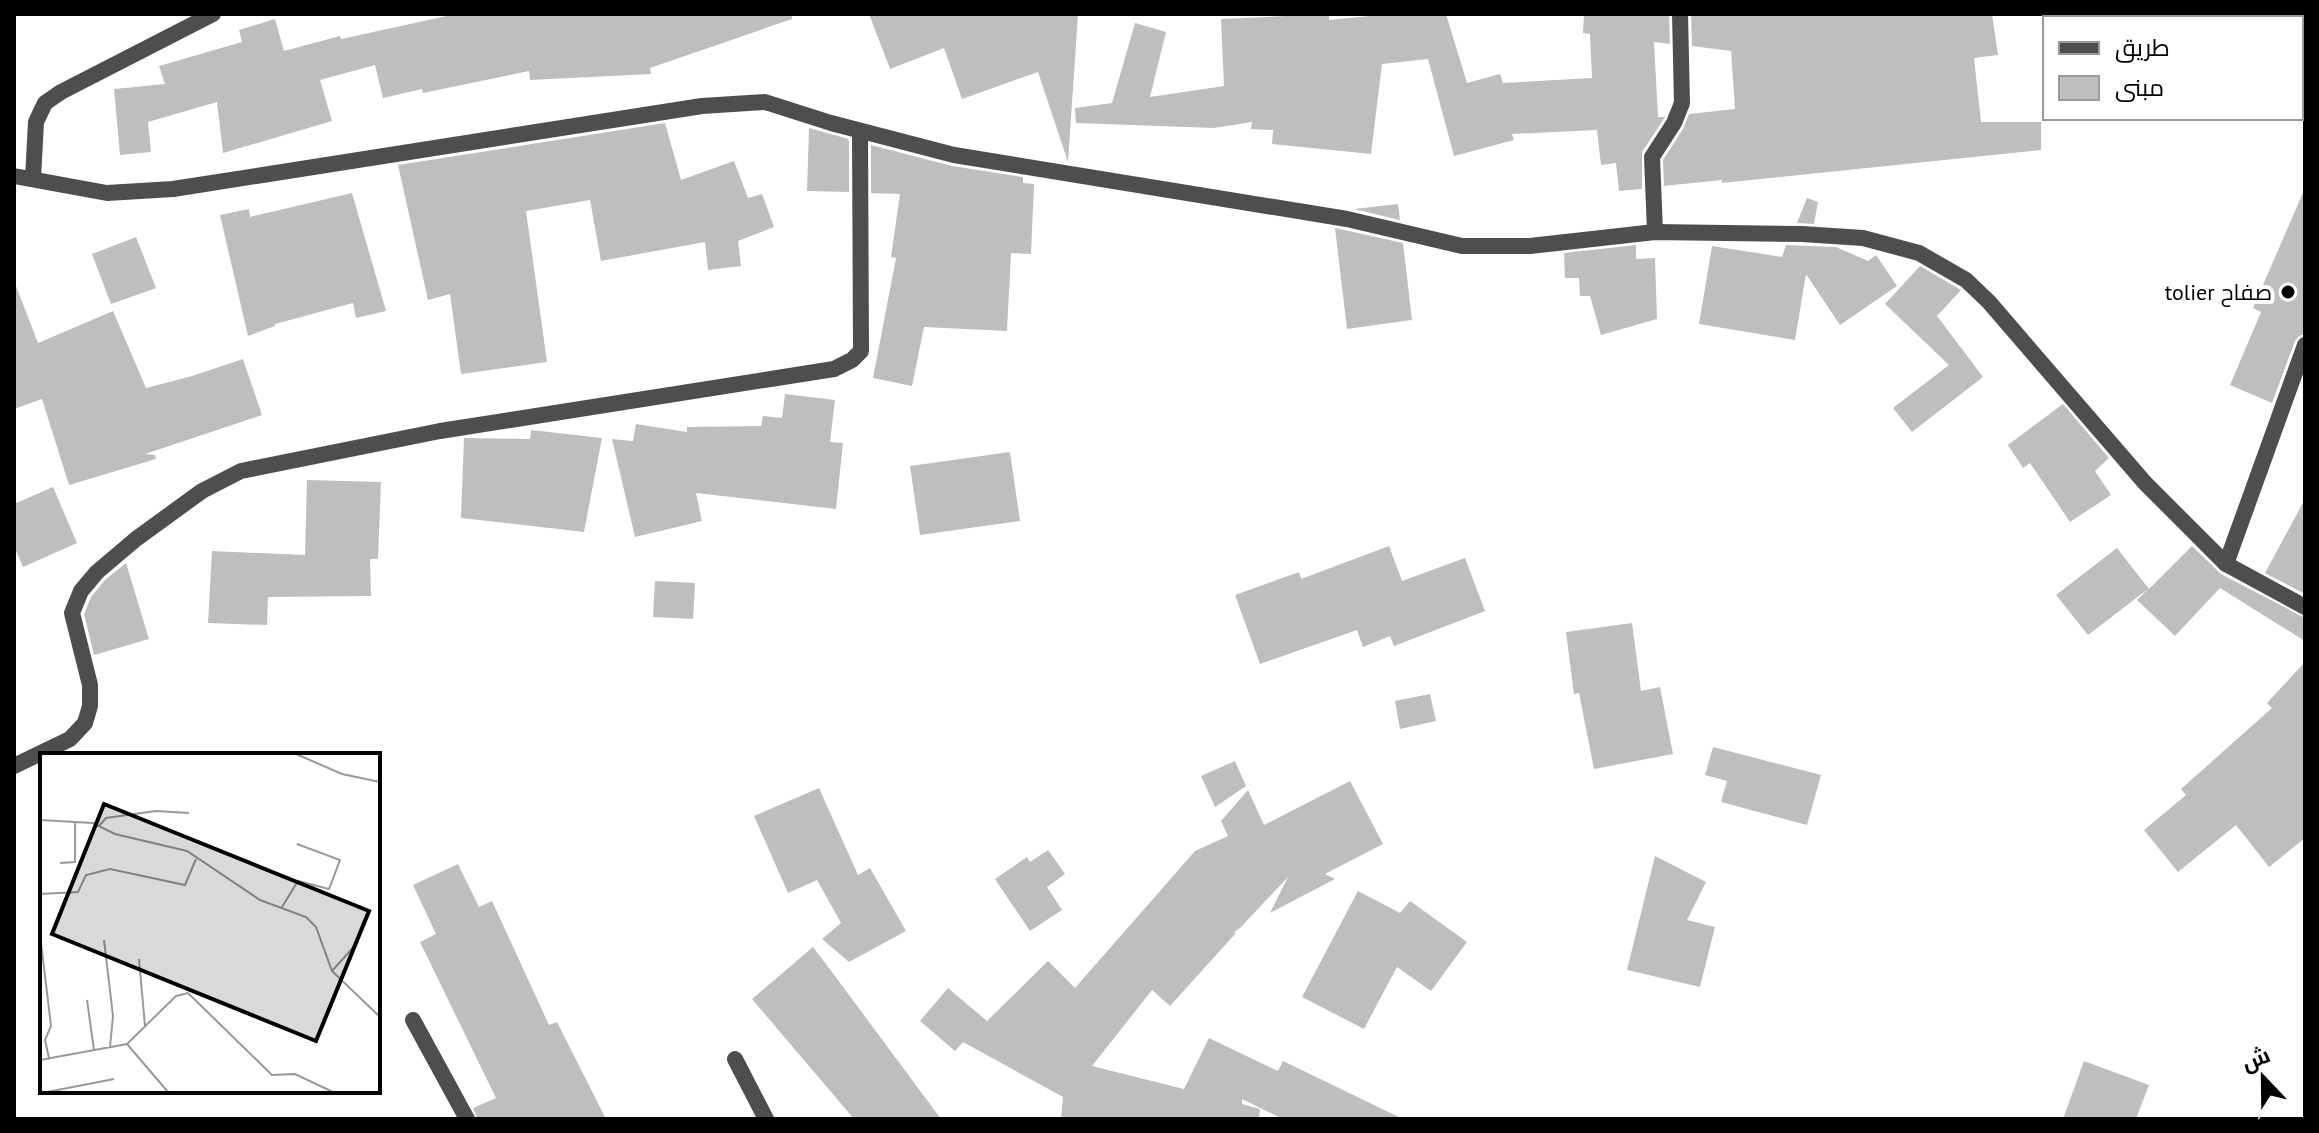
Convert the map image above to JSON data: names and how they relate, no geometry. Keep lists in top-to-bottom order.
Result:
{
  "places": ["tolier صفاح"],
  "legend": ["طريق", "مبنى"],
  "north": "top"
}
